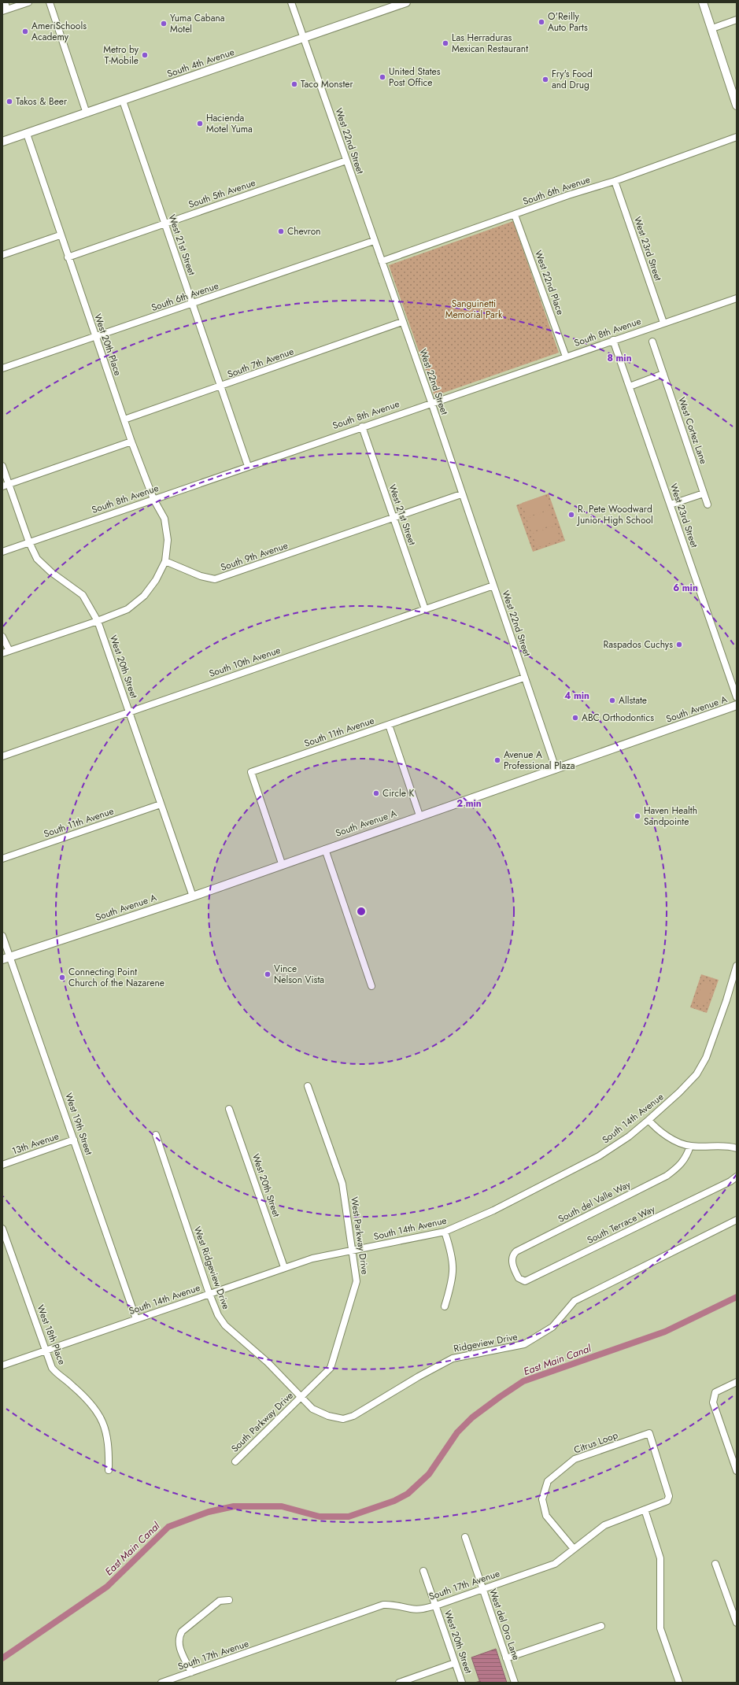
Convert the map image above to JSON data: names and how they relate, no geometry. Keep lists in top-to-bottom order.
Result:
{
  "streets": {
    "main road": ["South 4th Avenue", "South Avenue A"],
    "street": [
      "West 22nd Street",
      "South 6th Avenue",
      "South 5th Avenue",
      "West 21st Street",
      "West 23rd Street",
      "West 22nd Place",
      "South 8th Avenue",
      "West 20th Place",
      "South 7th Avenue",
      "West Cortez Lane",
      "South 9th Avenue",
      "South 10th Avenue",
      "West 20th Street",
      "South 11th Avenue",
      "South 14th Avenue",
      "West 19th Street",
      "13th Avenue",
      "South del Valle Way",
      "South Terrace Way",
      "West Parkway Drive",
      "West Ridgeview Drive",
      "West 18th Place",
      "Ridgeview Drive",
      "South Parkway Drive",
      "Citrus Loop",
      "South 17th Avenue",
      "West del Oro Lane"
    ]
  },
  "crossings": [
    ["South 4th Avenue", "West 22nd Street"],
    ["South 4th Avenue", "West 21st Street"],
    ["South 4th Avenue", "West 20th Place"],
    ["West 22nd Street", "South 6th Avenue"],
    ["West 22nd Street", "South 5th Avenue"],
    ["West 22nd Street", "South 8th Avenue"],
    ["West 22nd Street", "South 7th Avenue"],
    ["West 22nd Street", "South 9th Avenue"],
    ["West 22nd Street", "South 10th Avenue"],
    ["West 22nd Street", "South Avenue A"],
    ["West 22nd Street", "South 11th Avenue"],
    ["South 6th Avenue", "West 21st Street"],
    ["South 6th Avenue", "West 23rd Street"],
    ["South 6th Avenue", "West 22nd Place"],
    ["South 6th Avenue", "West 20th Place"],
    ["South 5th Avenue", "West 21st Street"],
    ["South 5th Avenue", "West 20th Place"],
    ["West 21st Street", "South 8th Avenue"],
    ["West 21st Street", "South 7th Avenue"],
    ["West 21st Street", "South 9th Avenue"],
    ["West 21st Street", "South 10th Avenue"],
    ["West 23rd Street", "South 8th Avenue"],
    ["West 22nd Place", "South 8th Avenue"],
    ["South 8th Avenue", "West 20th Place"],
    ["South 8th Avenue", "West 20th Street"],
    ["West 20th Place", "South 7th Avenue"],
    ["West 20th Place", "South 9th Avenue"],
    ["South 10th Avenue", "West 20th Street"],
    ["West 20th Street", "South Avenue A"],
    ["West 20th Street", "South 11th Avenue"],
    ["West 20th Street", "South 14th Avenue"],
    ["West 20th Street", "South 17th Avenue"],
    ["South Avenue A", "South 11th Avenue"],
    ["South Avenue A", "West 19th Street"],
    ["South 14th Avenue", "West 19th Street"],
    ["South 14th Avenue", "West Parkway Drive"],
    ["South 14th Avenue", "West Ridgeview Drive"],
    ["South 14th Avenue", "West 18th Place"],
    ["West 19th Street", "13th Avenue"],
    ["South del Valle Way", "South Terrace Way"],
    ["West Parkway Drive", "West Ridgeview Drive"],
    ["West Parkway Drive", "Ridgeview Drive"],
    ["West Parkway Drive", "South Parkway Drive"],
    ["West Ridgeview Drive", "Ridgeview Drive"],
    ["West Ridgeview Drive", "South Parkway Drive"],
    ["Ridgeview Drive", "South Parkway Drive"],
    ["Citrus Loop", "South 17th Avenue"],
    ["South 17th Avenue", "West del Oro Lane"]
  ],
  "water": ["East Main Canal"],
  "parks": ["Sanguinetti Memorial Park"],
  "places": [
    "O'Reilly Auto Parts",
    "Yuma Cabana Motel",
    "AmeriSchools Academy",
    "Las Herraduras Mexican Restaurant",
    "Metro by T-Mobile",
    "United States Post Office",
    "Fry's Food and Drug",
    "Taco Monster",
    "Takos & Beer",
    "Hacienda Motel Yuma",
    "Chevron",
    "R. Pete Woodward Junior High School",
    "Raspados Cuchys",
    "Allstate",
    "ABC Orthodontics",
    "Avenue A Professional Plaza",
    "Circle K",
    "Haven Health Sandpointe",
    "Vince Nelson Vista",
    "Connecting Point Church of the Nazarene"
  ],
  "rings": [
    "8 min",
    "6 min",
    "4 min",
    "2 min"
  ]
}
